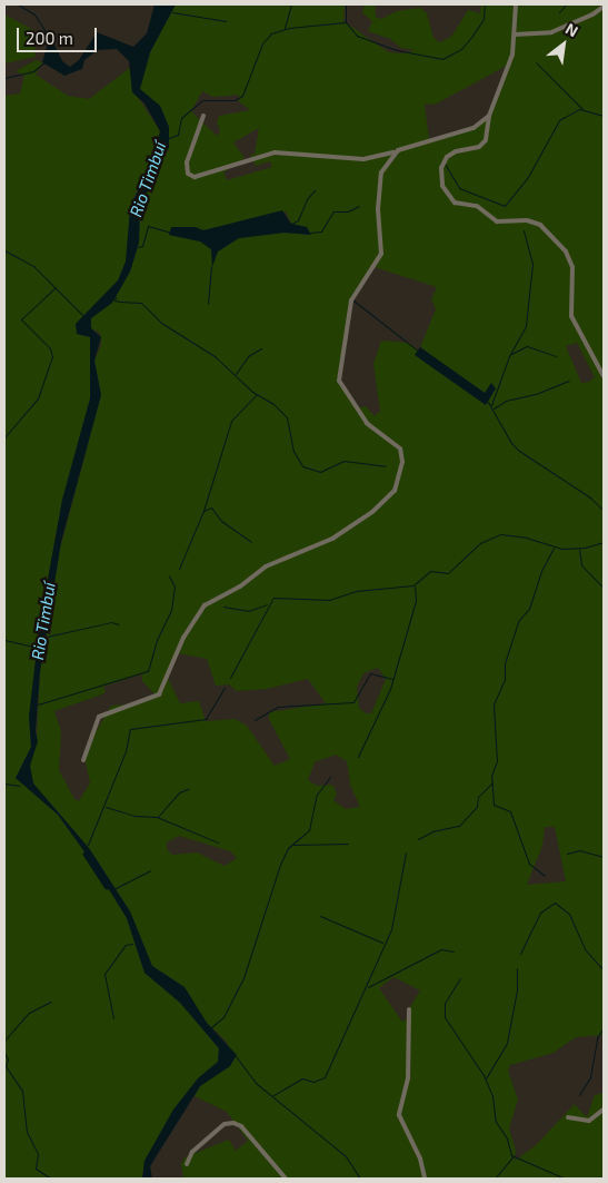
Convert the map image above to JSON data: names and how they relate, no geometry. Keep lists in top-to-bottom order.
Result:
{
  "water": ["Rio Timbuí"],
  "scale_bar": "200 m",
  "north": "top right"
}
